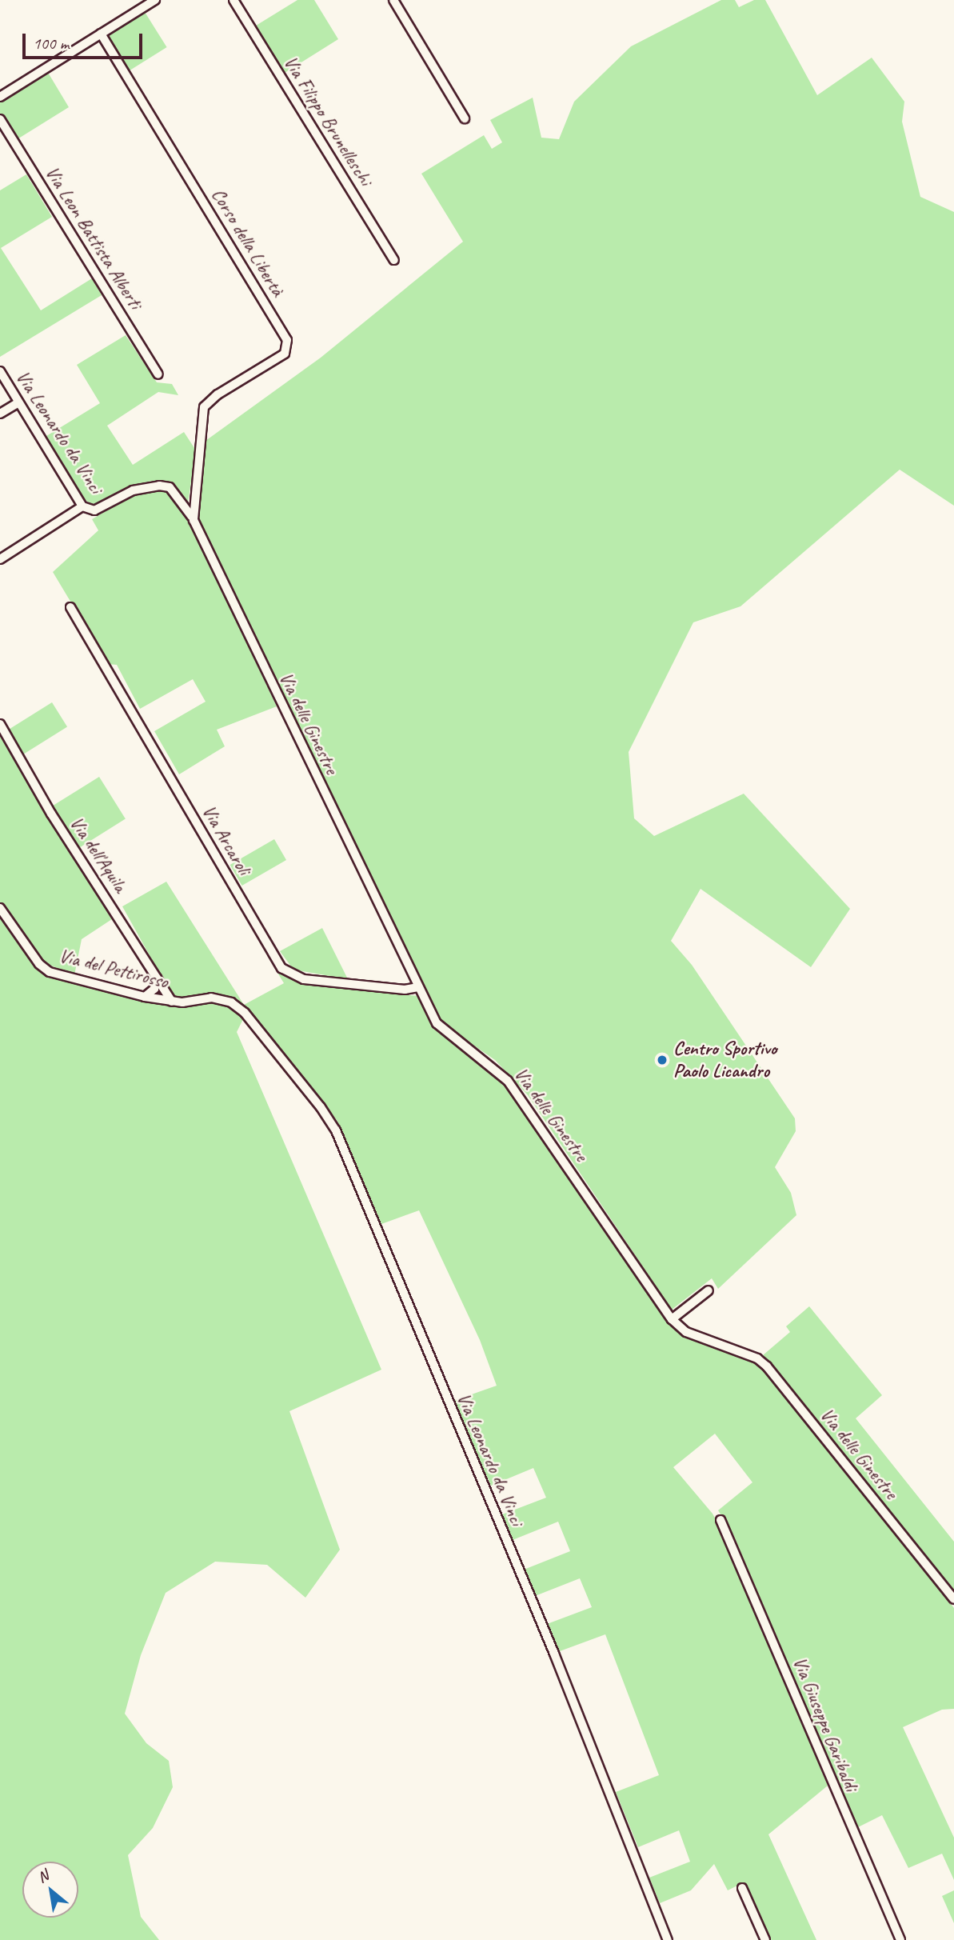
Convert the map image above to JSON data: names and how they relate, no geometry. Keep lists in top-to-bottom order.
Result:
{
  "streets": {
    "street": [
      "Via Filippo Brunelleschi",
      "Via Leon Battista Alberti",
      "Corso della Libertà",
      "Via Leonardo da Vinci",
      "Via delle Ginestre",
      "Via Arcaroli",
      "Via dell'Aquila",
      "Via del Pettirosso",
      "Via Giuseppe Garibaldi"
    ]
  },
  "crossings": [
    ["Corso della Libertà", "Via delle Ginestre"],
    ["Via Leonardo da Vinci", "Via delle Ginestre"],
    ["Via Leonardo da Vinci", "Via del Pettirosso"],
    ["Via delle Ginestre", "Via Arcaroli"],
    ["Via dell'Aquila", "Via del Pettirosso"]
  ],
  "places": ["Centro Sportivo Paolo Licandro"],
  "scale_bar": "100 m",
  "north": "top left"
}
